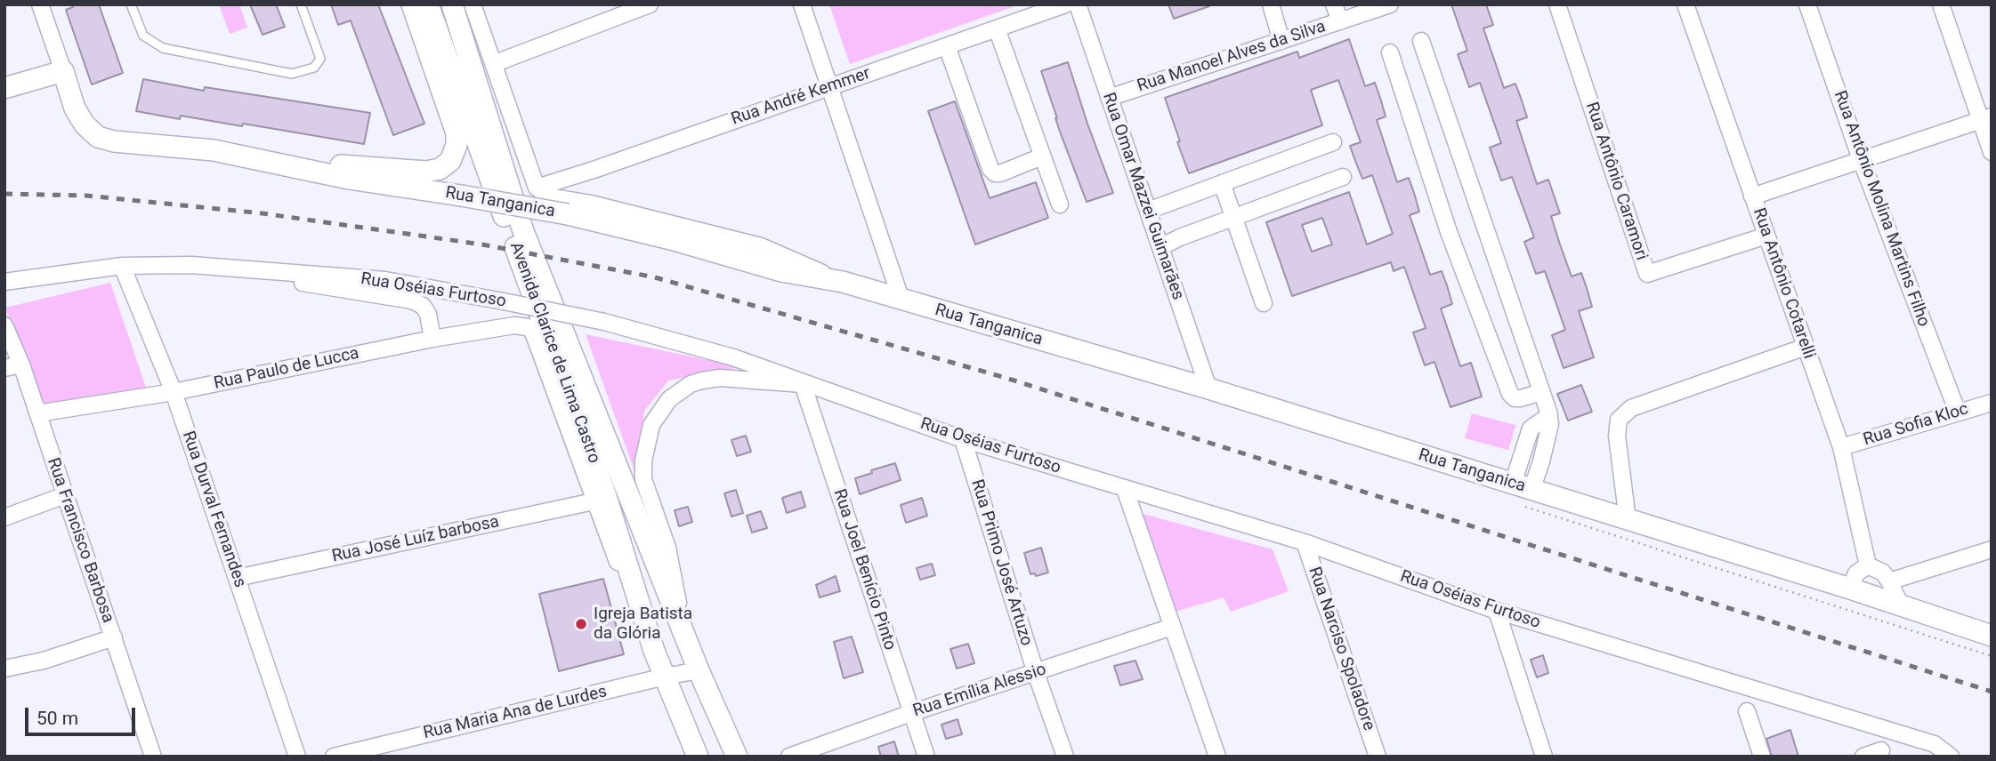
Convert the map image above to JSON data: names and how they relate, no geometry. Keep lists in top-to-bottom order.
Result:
{
  "streets": {
    "street": [
      "Rua Manoel Alves da Silva",
      "Rua André Kemmer",
      "Rua Antônio Caramori",
      "Rua Omar Mazzei Guimarães",
      "Rua Tanganica",
      "Rua Antônio Molina Martins Filho",
      "Rua Antônio Cotarelli",
      "Rua Oséias Furtoso",
      "Avenida Clarice de Lima Castro",
      "Rua Paulo de Lucca",
      "Rua Sofia Kloc",
      "Rua Durval Fernandes",
      "Rua José Luíz barbosa",
      "Rua Francisco Barbosa",
      "Rua Primo José Artuzo",
      "Rua Joel Benício Pinto",
      "Rua Narciso Spoladore",
      "Rua Emília Alessio",
      "Rua Maria Ana de Lurdes"
    ]
  },
  "crossings": [
    ["Rua Manoel Alves da Silva", "Rua Omar Mazzei Guimarães"],
    ["Rua Antônio Caramori", "Rua Antônio Cotarelli"],
    ["Rua Omar Mazzei Guimarães", "Rua Tanganica"],
    ["Rua Antônio Molina Martins Filho", "Rua Sofia Kloc"],
    ["Rua Antônio Cotarelli", "Rua Sofia Kloc"],
    ["Rua Oséias Furtoso", "Rua Durval Fernandes"],
    ["Rua Oséias Furtoso", "Rua Primo José Artuzo"],
    ["Rua Oséias Furtoso", "Rua Joel Benício Pinto"],
    ["Rua Oséias Furtoso", "Rua Narciso Spoladore"],
    ["Avenida Clarice de Lima Castro", "Rua Paulo de Lucca"],
    ["Avenida Clarice de Lima Castro", "Rua José Luíz barbosa"],
    ["Rua Paulo de Lucca", "Rua Durval Fernandes"],
    ["Rua Paulo de Lucca", "Rua José Luíz barbosa"],
    ["Rua Paulo de Lucca", "Rua Francisco Barbosa"],
    ["Rua Durval Fernandes", "Rua José Luíz barbosa"],
    ["Rua Primo José Artuzo", "Rua Emília Alessio"],
    ["Rua Joel Benício Pinto", "Rua Emília Alessio"]
  ],
  "places": ["Igreja Batista da Glória"],
  "scale_bar": "50 m"
}
